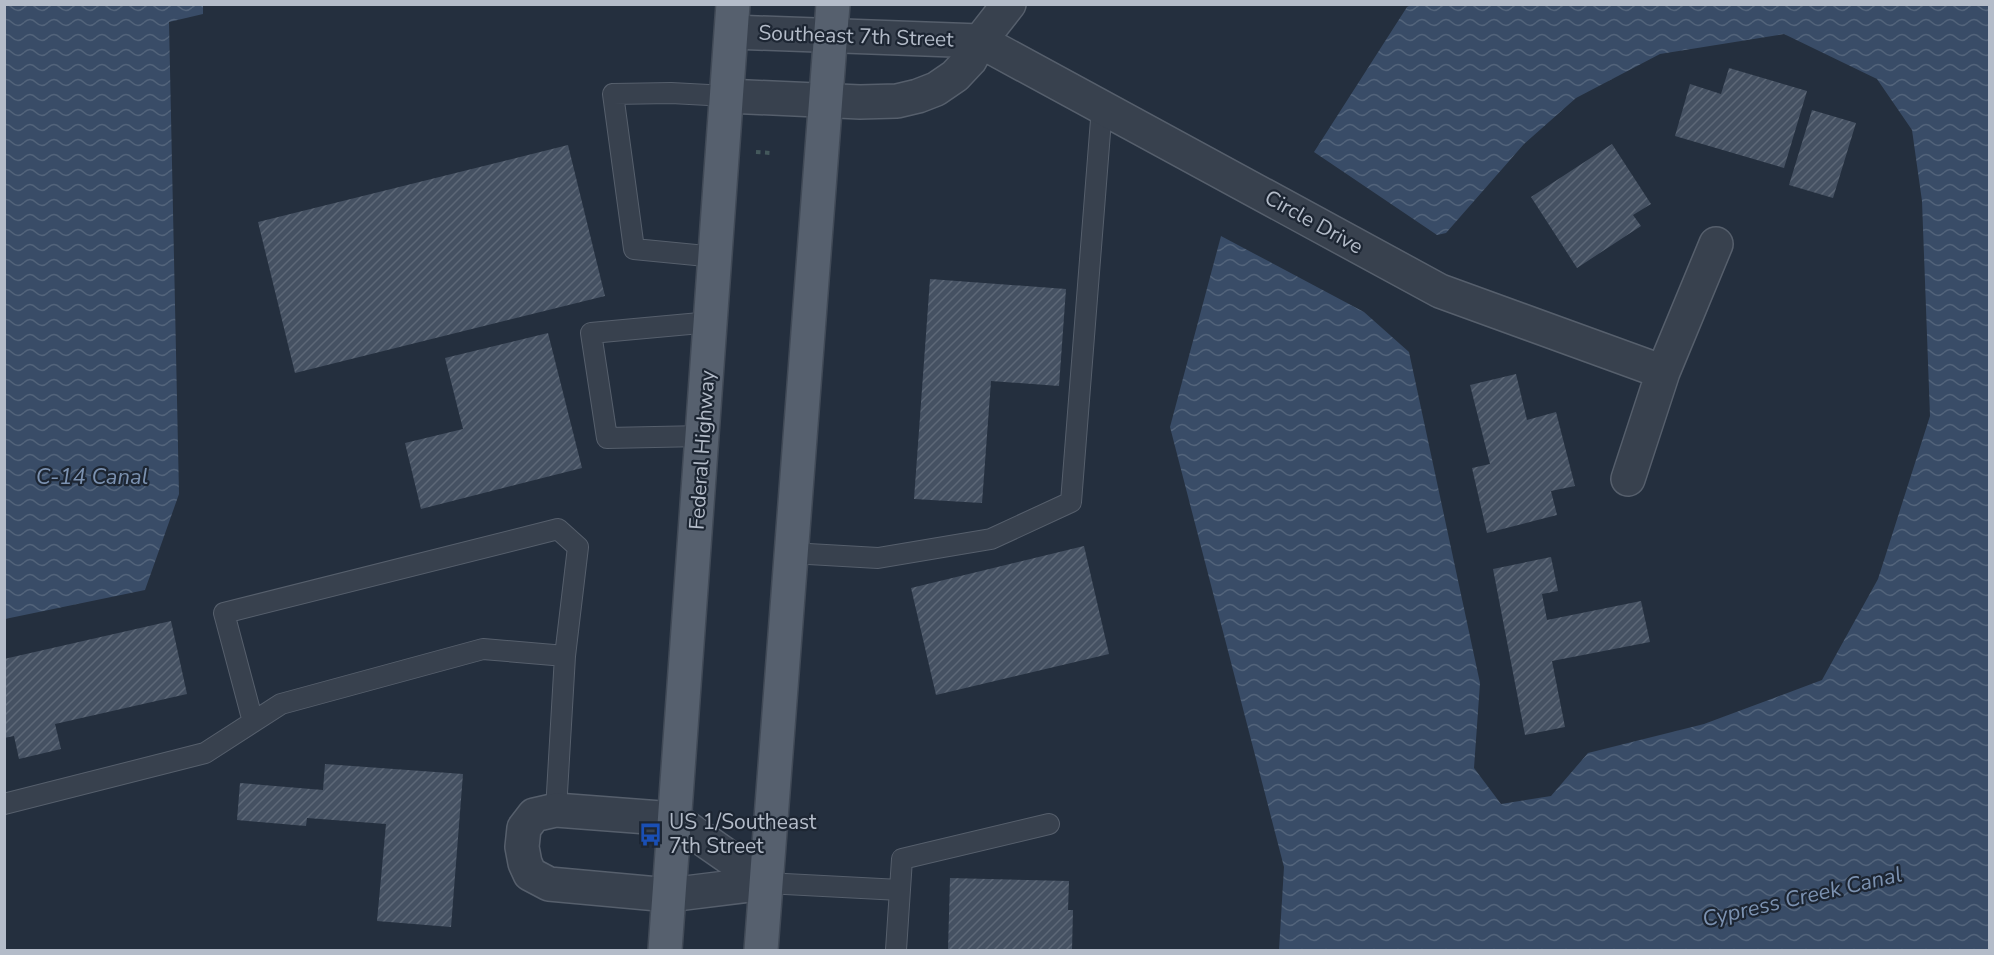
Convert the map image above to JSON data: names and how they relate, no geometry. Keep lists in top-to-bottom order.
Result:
{
  "streets": {
    "main road": ["Federal Highway"],
    "street": ["Southeast 7th Street", "Circle Drive"]
  },
  "crossings": [
    ["Southeast 7th Street", "Circle Drive"],
    ["Southeast 7th Street", "Federal Highway"]
  ],
  "water": ["C-14 Canal", "Cypress Creek Canal"],
  "places": {
    "bus stop": ["US 1/Southeast 7th Street"]
  }
}
